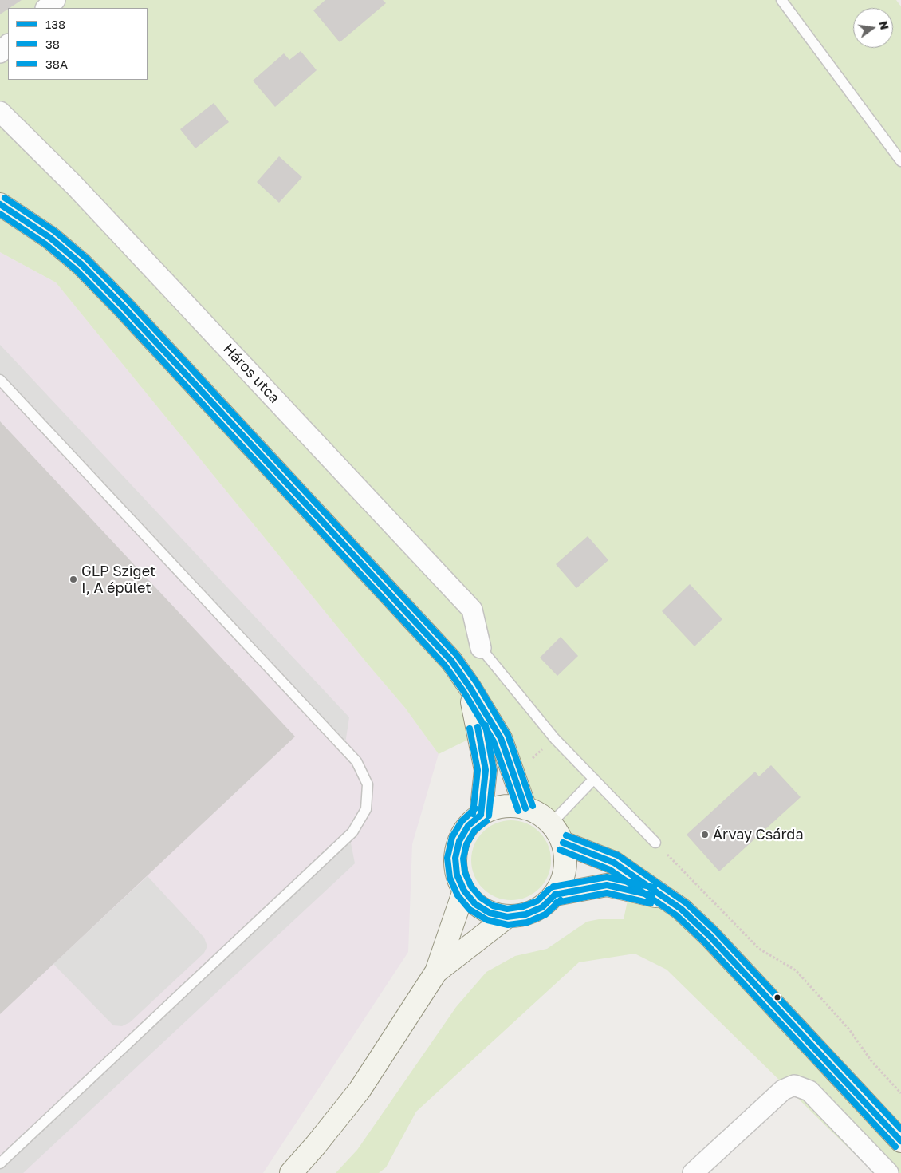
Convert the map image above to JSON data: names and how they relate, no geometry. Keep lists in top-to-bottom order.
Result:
{
  "streets": {
    "street": ["Háros utca"]
  },
  "places": ["GLP Sziget I, A épület", "Árvay Csárda"],
  "lines": ["transit line 38A", "transit line 138", "transit line 38"],
  "legend": ["138", "38", "38A"],
  "north": "right"
}
